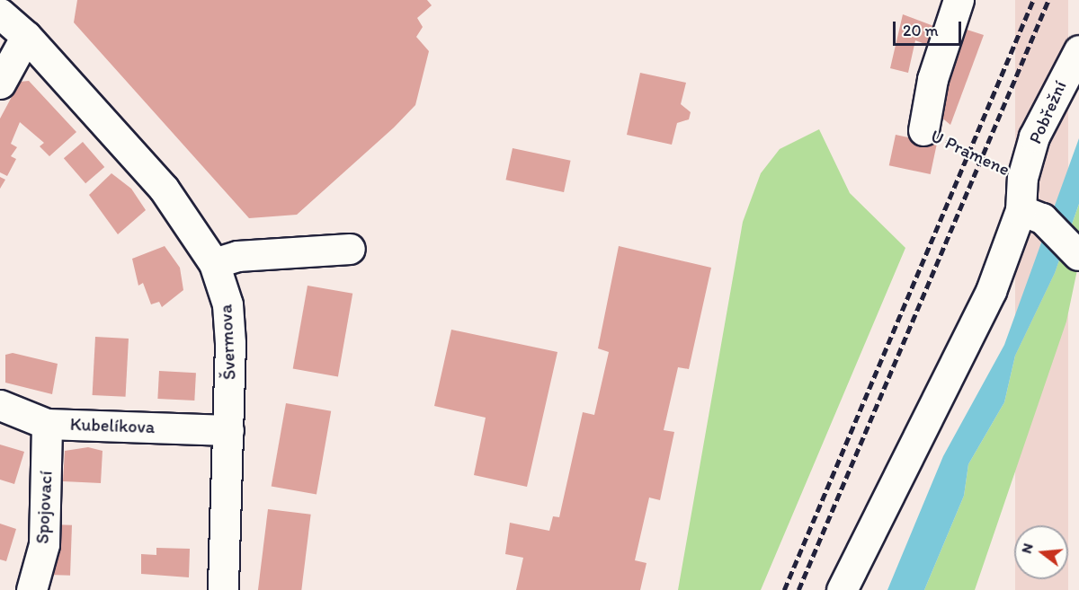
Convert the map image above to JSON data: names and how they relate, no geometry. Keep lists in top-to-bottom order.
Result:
{
  "streets": {
    "street": [
      "Pobřežní",
      "U Pramene",
      "Švermova",
      "Kubelíkova",
      "Spojovací"
    ]
  },
  "crossings": [
    ["Pobřežní", "U Pramene"],
    ["Švermova", "Kubelíkova"],
    ["Kubelíkova", "Spojovací"]
  ],
  "scale_bar": "20 m",
  "north": "left"
}
